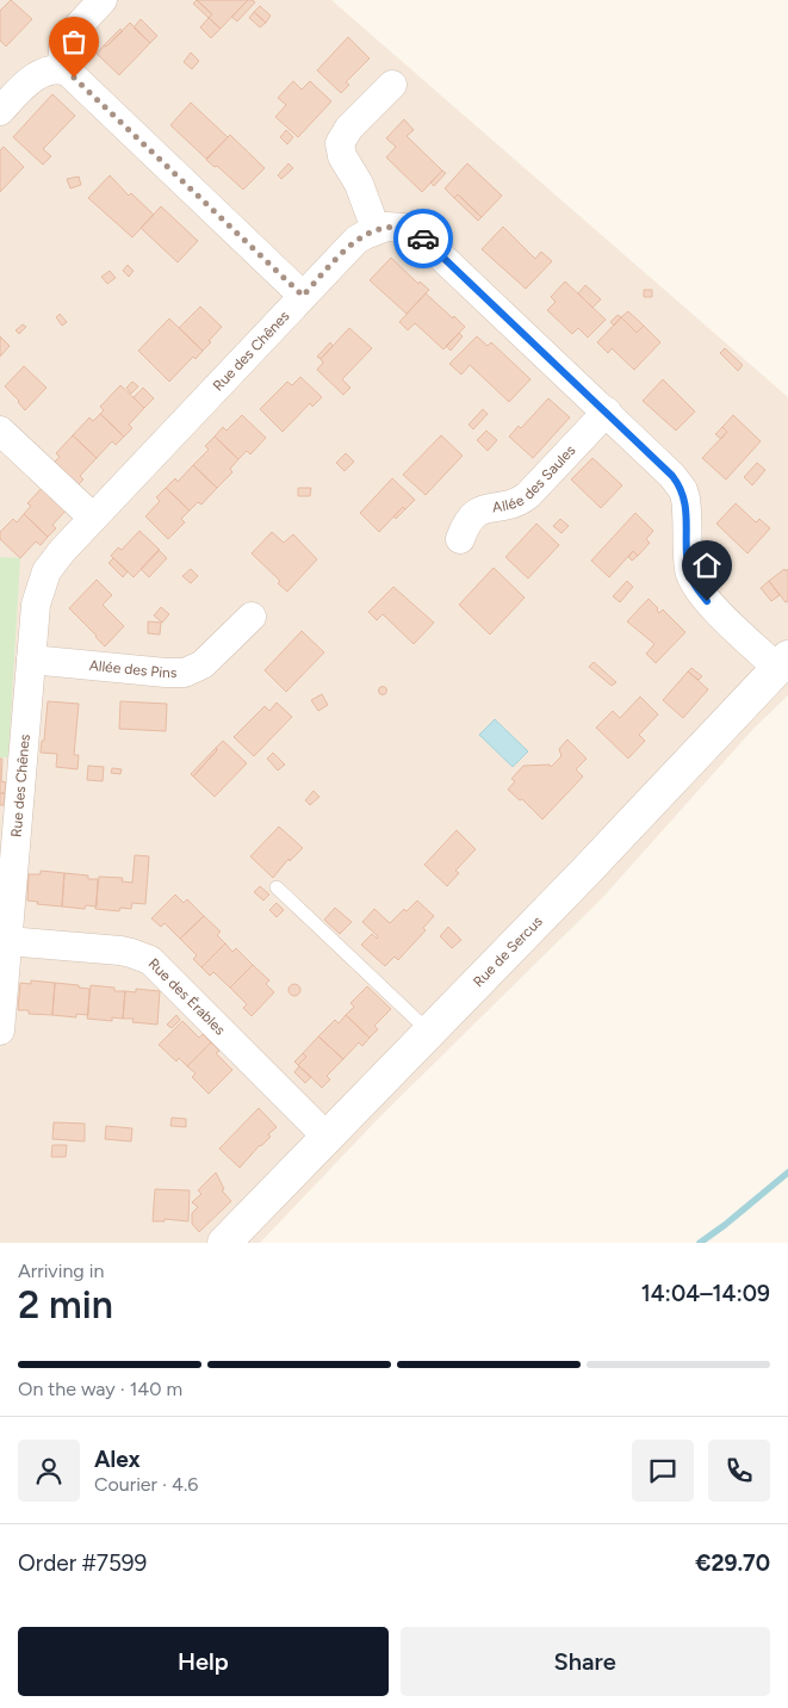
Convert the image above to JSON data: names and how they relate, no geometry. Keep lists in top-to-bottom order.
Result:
{
  "streets": {
    "street": [
      "Rue des Chênes",
      "Allée des Saules",
      "Allée des Pins",
      "Rue de Sercus",
      "Rue des Érables"
    ]
  },
  "crossings": [
    ["Rue des Chênes", "Allée des Pins"],
    ["Rue des Chênes", "Rue des Érables"],
    ["Rue de Sercus", "Rue des Érables"]
  ],
  "page": {
    "heading": ["2 min", "Arriving in", "14:04–14:09"],
    "panel": [
      "Alex",
      "Courier · 4.6",
      "Order #7599",
      "€29.70"
    ],
    "bar": "On the way · 140 m",
    "buttons": ["Help", "Share"]
  }
}
